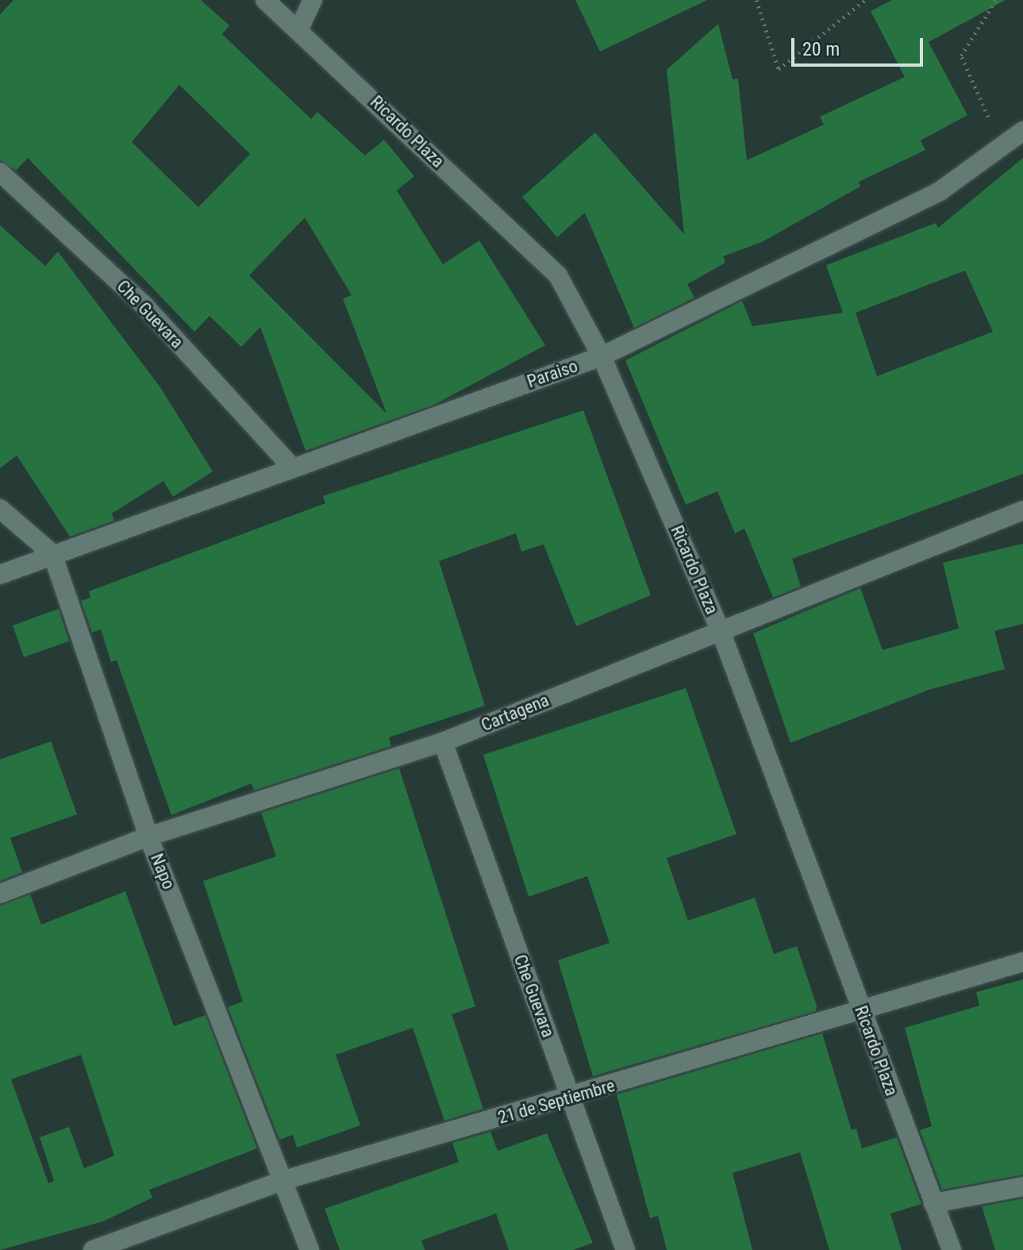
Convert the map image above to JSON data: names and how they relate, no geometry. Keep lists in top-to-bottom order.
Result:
{
  "streets": {
    "street": [
      "Ricardo Plaza",
      "Che Guevara",
      "Paraiso",
      "Cartagena",
      "Napo",
      "21 de Septiembre"
    ]
  },
  "crossings": [
    ["Ricardo Plaza", "Paraiso"],
    ["Ricardo Plaza", "Cartagena"],
    ["Ricardo Plaza", "21 de Septiembre"],
    ["Che Guevara", "Paraiso"],
    ["Che Guevara", "Cartagena"],
    ["Che Guevara", "21 de Septiembre"],
    ["Paraiso", "Napo"],
    ["Cartagena", "Napo"],
    ["Napo", "21 de Septiembre"]
  ],
  "scale_bar": "20 m"
}
